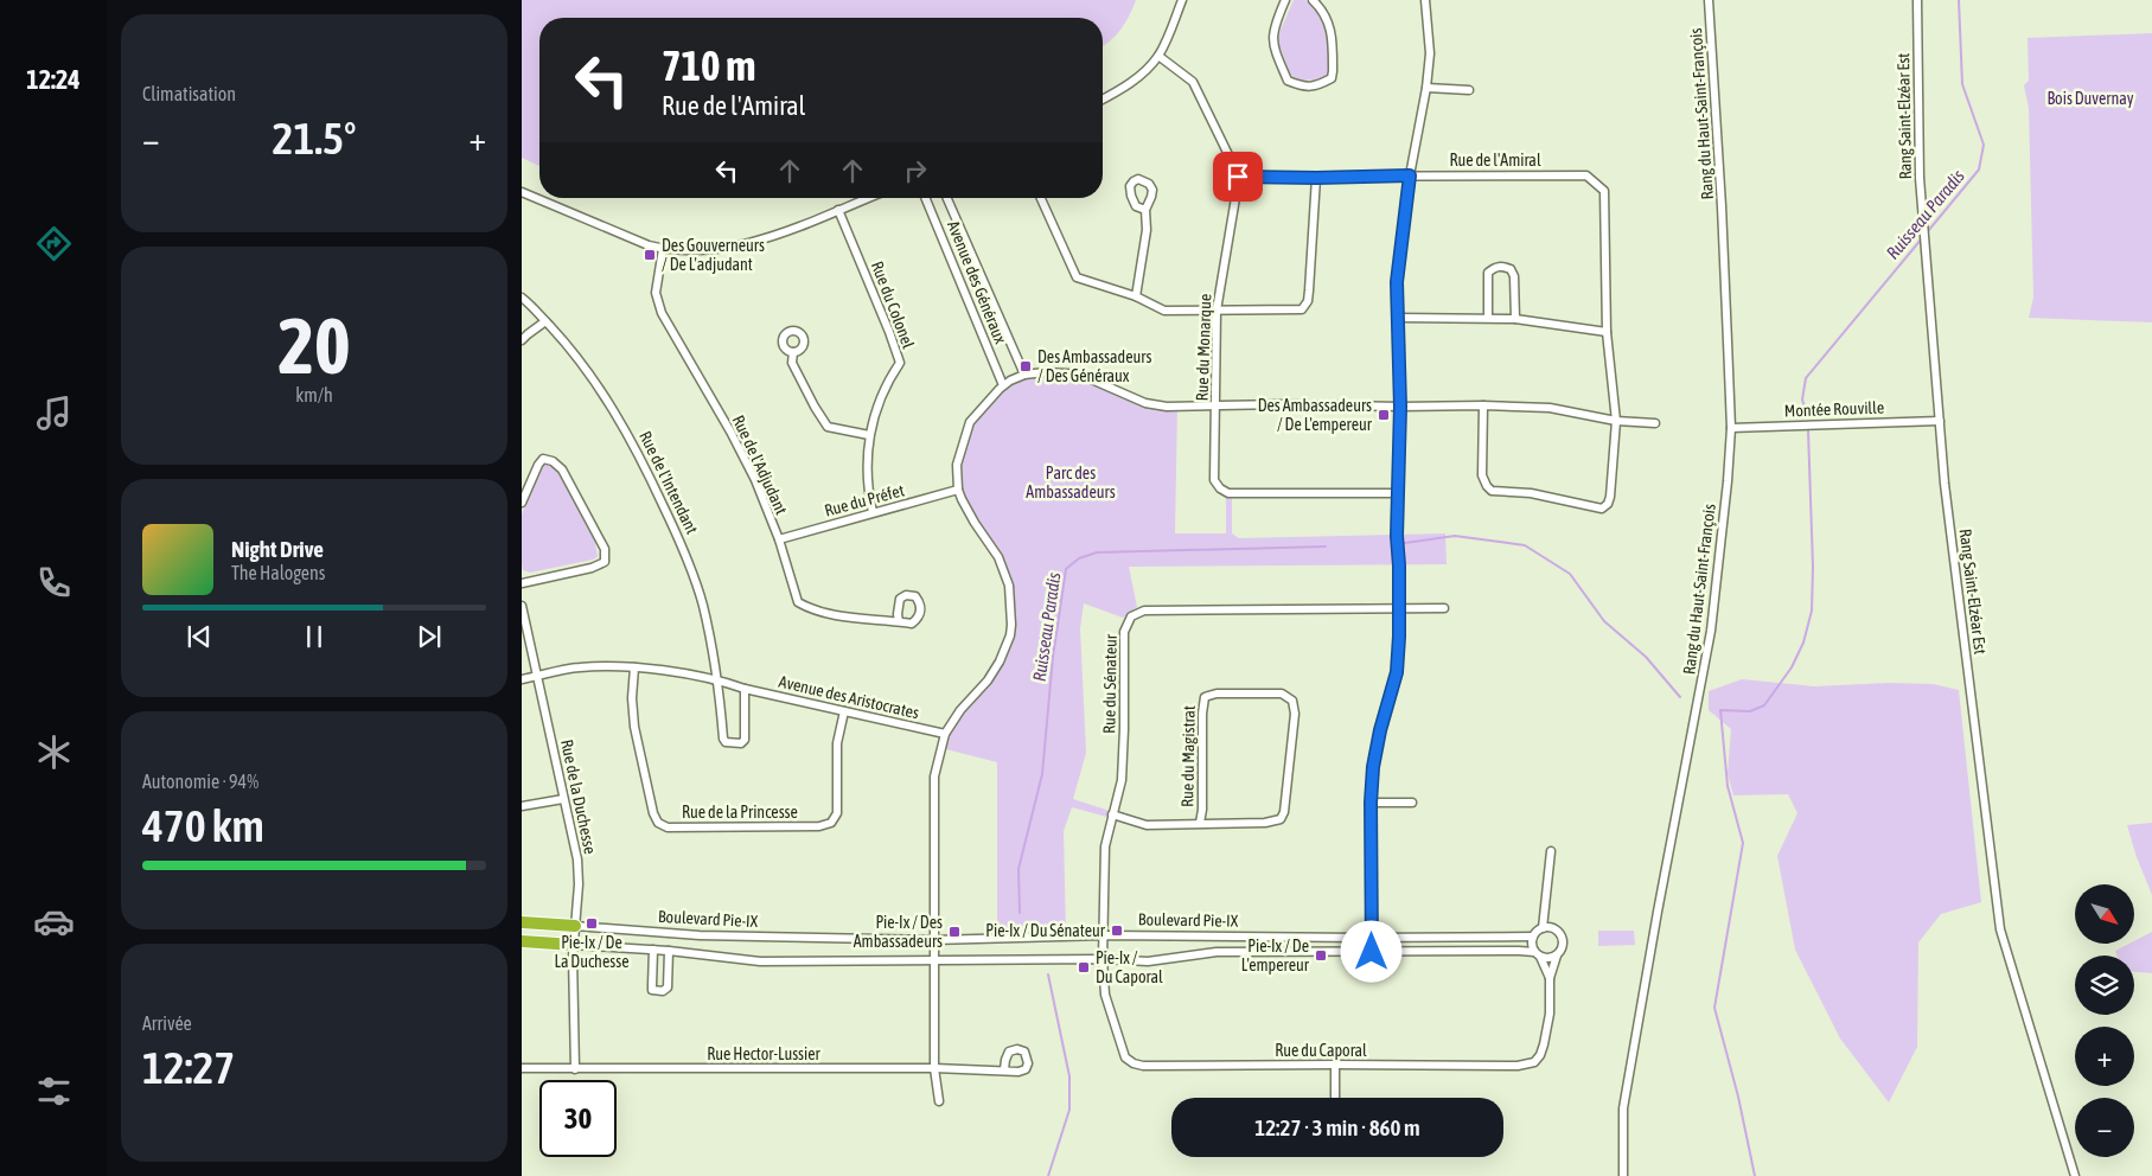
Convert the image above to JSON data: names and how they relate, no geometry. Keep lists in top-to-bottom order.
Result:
{
  "streets": {
    "highway": ["Boulevard Pie-IX"],
    "street": [
      "Rang du Haut-Saint-François",
      "Rang Saint-Elzéar Est",
      "Rue de l'Amiral",
      "Avenue des Généraux",
      "Rue du Colonel",
      "Rue du Monarque",
      "Montée Rouville",
      "Rue de l'Adjudant",
      "Rue de l'Intendant",
      "Rue du Préfet",
      "Rue du Sénateur",
      "Avenue des Aristocrates",
      "Rue du Magistrat",
      "Rue de la Duchesse",
      "Rue de la Princesse",
      "Rue du Caporal",
      "Rue Hector-Lussier"
    ]
  },
  "crossings": [
    ["Rang du Haut-Saint-François", "Montée Rouville"],
    ["Rang Saint-Elzéar Est", "Montée Rouville"],
    ["Rue de l'Amiral", "Rue du Monarque"],
    ["Rue du Colonel", "Rue du Préfet"],
    ["Rue de l'Adjudant", "Rue du Préfet"],
    ["Rue de l'Intendant", "Avenue des Aristocrates"],
    ["Rue du Sénateur", "Rue du Magistrat"],
    ["Rue du Sénateur", "Boulevard Pie-IX"],
    ["Rue du Sénateur", "Rue du Caporal"],
    ["Avenue des Aristocrates", "Rue de la Duchesse"],
    ["Avenue des Aristocrates", "Rue de la Princesse"],
    ["Rue de la Duchesse", "Boulevard Pie-IX"],
    ["Rue de la Duchesse", "Rue Hector-Lussier"],
    ["Boulevard Pie-IX", "Rue du Caporal"]
  ],
  "water": ["Ruisseau Paradis"],
  "parks": ["Bois Duvernay", "Parc des Ambassadeurs"],
  "places": {
    "transit": [
      "Des Gouverneurs / De L'adjudant",
      "Des Ambassadeurs / Des Généraux",
      "Des Ambassadeurs / De L'empereur",
      "Pie-Ix / De La Duchesse",
      "Pie-Ix / Du Sénateur",
      "Pie-Ix / Des Ambassadeurs",
      "Pie-Ix / De L'empereur",
      "Pie-Ix / Du Caporal"
    ]
  },
  "north": "bottom right",
  "page": {
    "tabs": "12:24",
    "tile": [
      "Climatisation",
      ["20", "km/h"],
      ["Autonomie · 94%", "470 km"],
      ["Arrivée", "12:27"]
    ],
    "turn": ["710 m", "Rue de l'Amiral"],
    "heat": ["−", "21.5°", "+"],
    "song": ["Night Drive", "The Halogens"],
    "map_buttons": ["+", "−"],
    "limit": "30",
    "trip": "12:27 · 3 min · 860 m"
  }
}
